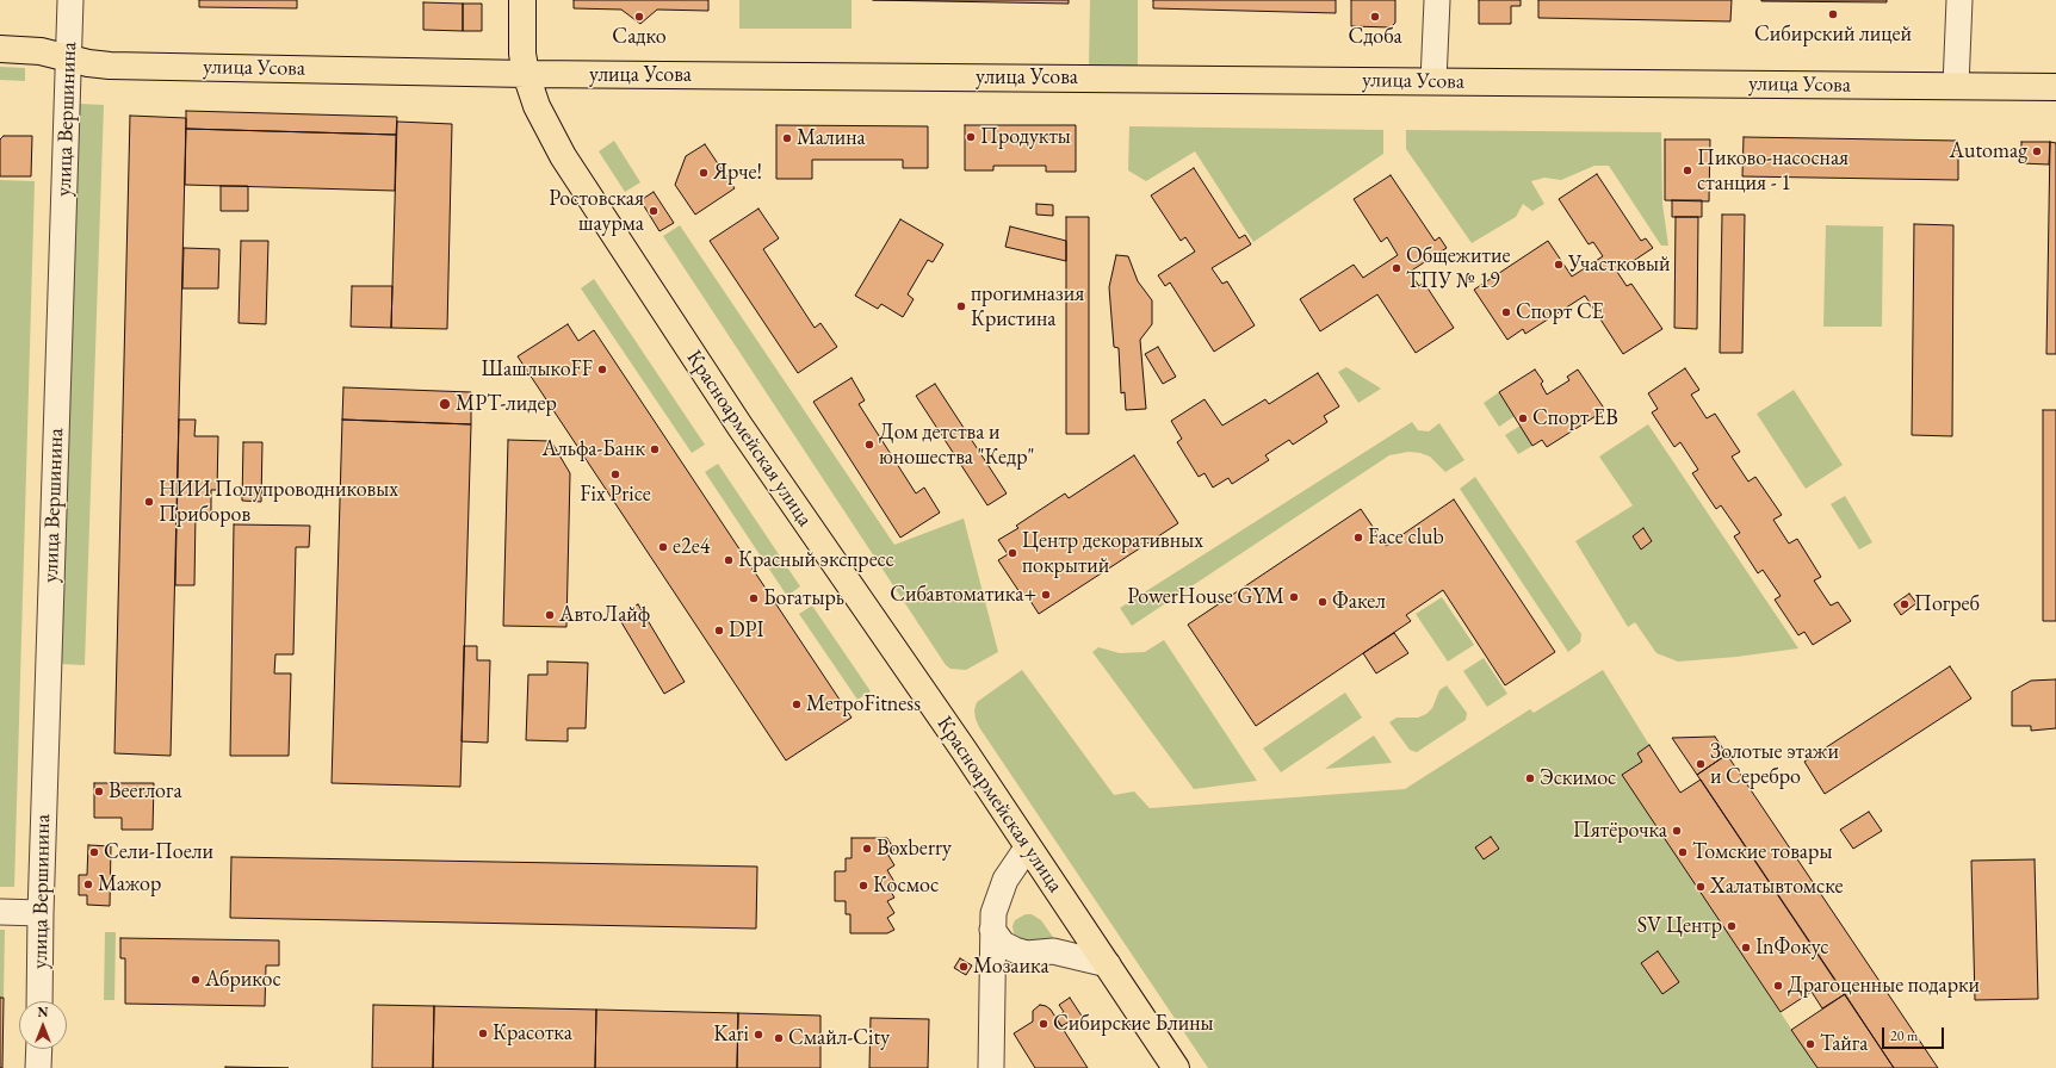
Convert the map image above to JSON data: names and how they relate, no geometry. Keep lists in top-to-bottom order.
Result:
{
  "streets": {
    "main road": ["улица Усова", "Красноармейская улица"],
    "street": ["улица Вершинина"]
  },
  "crossings": [
    ["улица Усова", "улица Вершинина"],
    ["улица Усова", "Красноармейская улица"]
  ],
  "places": [
    "Сибирский лицей",
    "Садко",
    "Сдоба",
    "Продукты",
    "Малина",
    "Automag",
    "Пиково-насосная станция - 1",
    "Ярче!",
    "Ростовская шаурма",
    "Участковый",
    "Общежитие ТПУ № 19",
    "прогимназия Кристина",
    "Спорт СЕ",
    "ШашлыкоFF",
    "МРТ-лидер",
    "Спорт ЕВ",
    "Дом детства и юношества \"Кедр\"",
    "Альфа-Банк",
    "Fix Price",
    "НИИ Полупроводниковых Приборов",
    "Face club",
    "e2e4",
    "Центр декоративных покрытий",
    "Красный экспресс",
    "Сибавтоматика+",
    "PowerHouse GYM",
    "Богатырь",
    "Факел",
    "Погреб",
    "АвтоЛайф",
    "DPI",
    "МетроFitness",
    "Золотые этажи и Серебро",
    "Эскимос",
    "Beerлога",
    "Пятёрочка",
    "Boxberry",
    "Сели-Поели",
    "Томские товары",
    "Мажор",
    "Космос",
    "Халатывтомске",
    "SV Центр",
    "InФокус",
    "Мозаика",
    "Абрикос",
    "Драгоценные подарки",
    "Сибирские Блины",
    "Красотка",
    "Kari",
    "Смайл-City",
    "Тайга"
  ],
  "scale_bar": "20 m",
  "north": "top"
}
